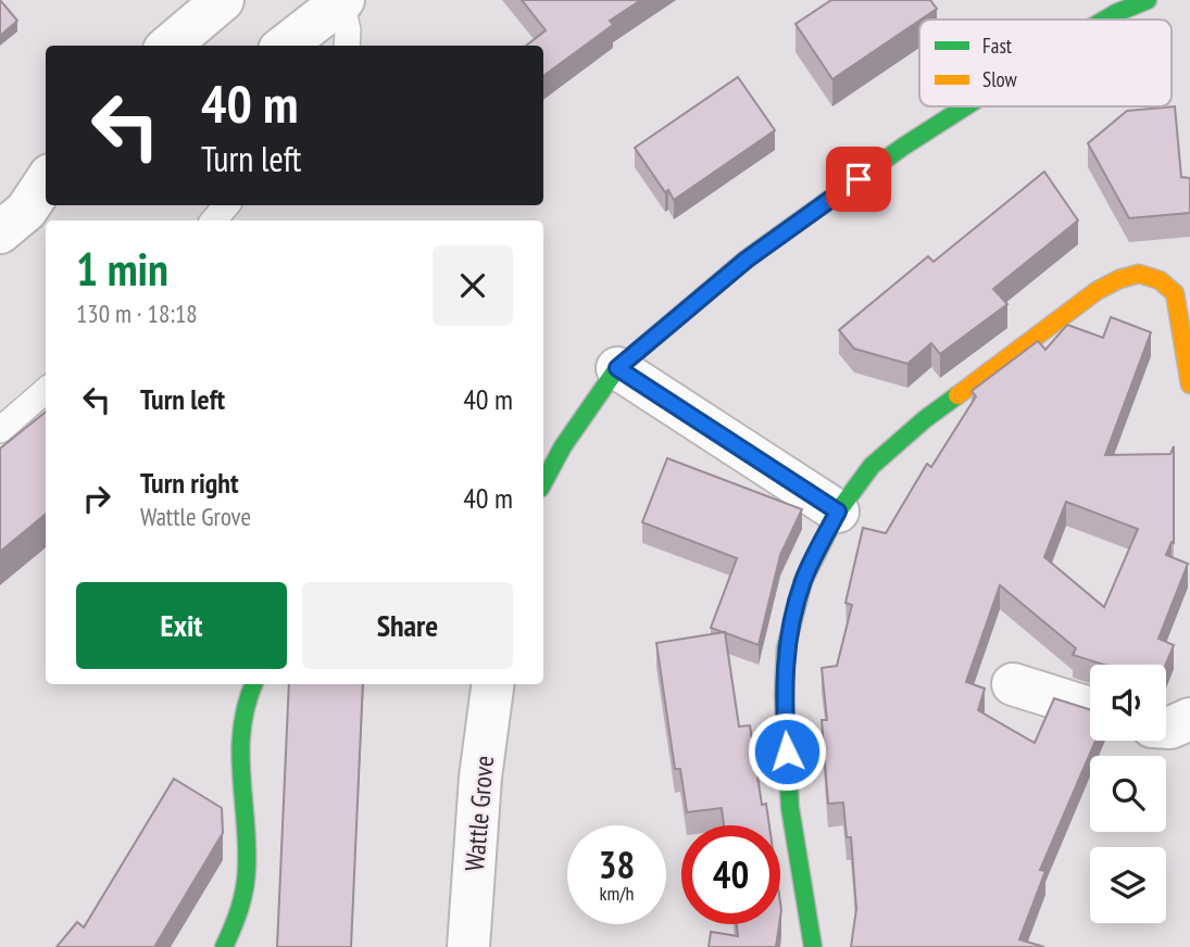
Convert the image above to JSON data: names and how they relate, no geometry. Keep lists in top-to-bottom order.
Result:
{
  "streets": {
    "street": ["Wattle Grove"]
  },
  "legend": ["Fast", "Slow"],
  "page": {
    "turn": ["40 m", "Turn left"],
    "heading": ["1 min", "130 m · 18:18"],
    "list": [
      {
        "name": "Turn left",
        "value": "40 m"
      },
      {
        "name": "Turn right",
        "note": "Wattle Grove",
        "value": "40 m"
      }
    ],
    "buttons": ["Exit", "Share"],
    "speed": "38 km/h",
    "limit": "40"
  }
}
